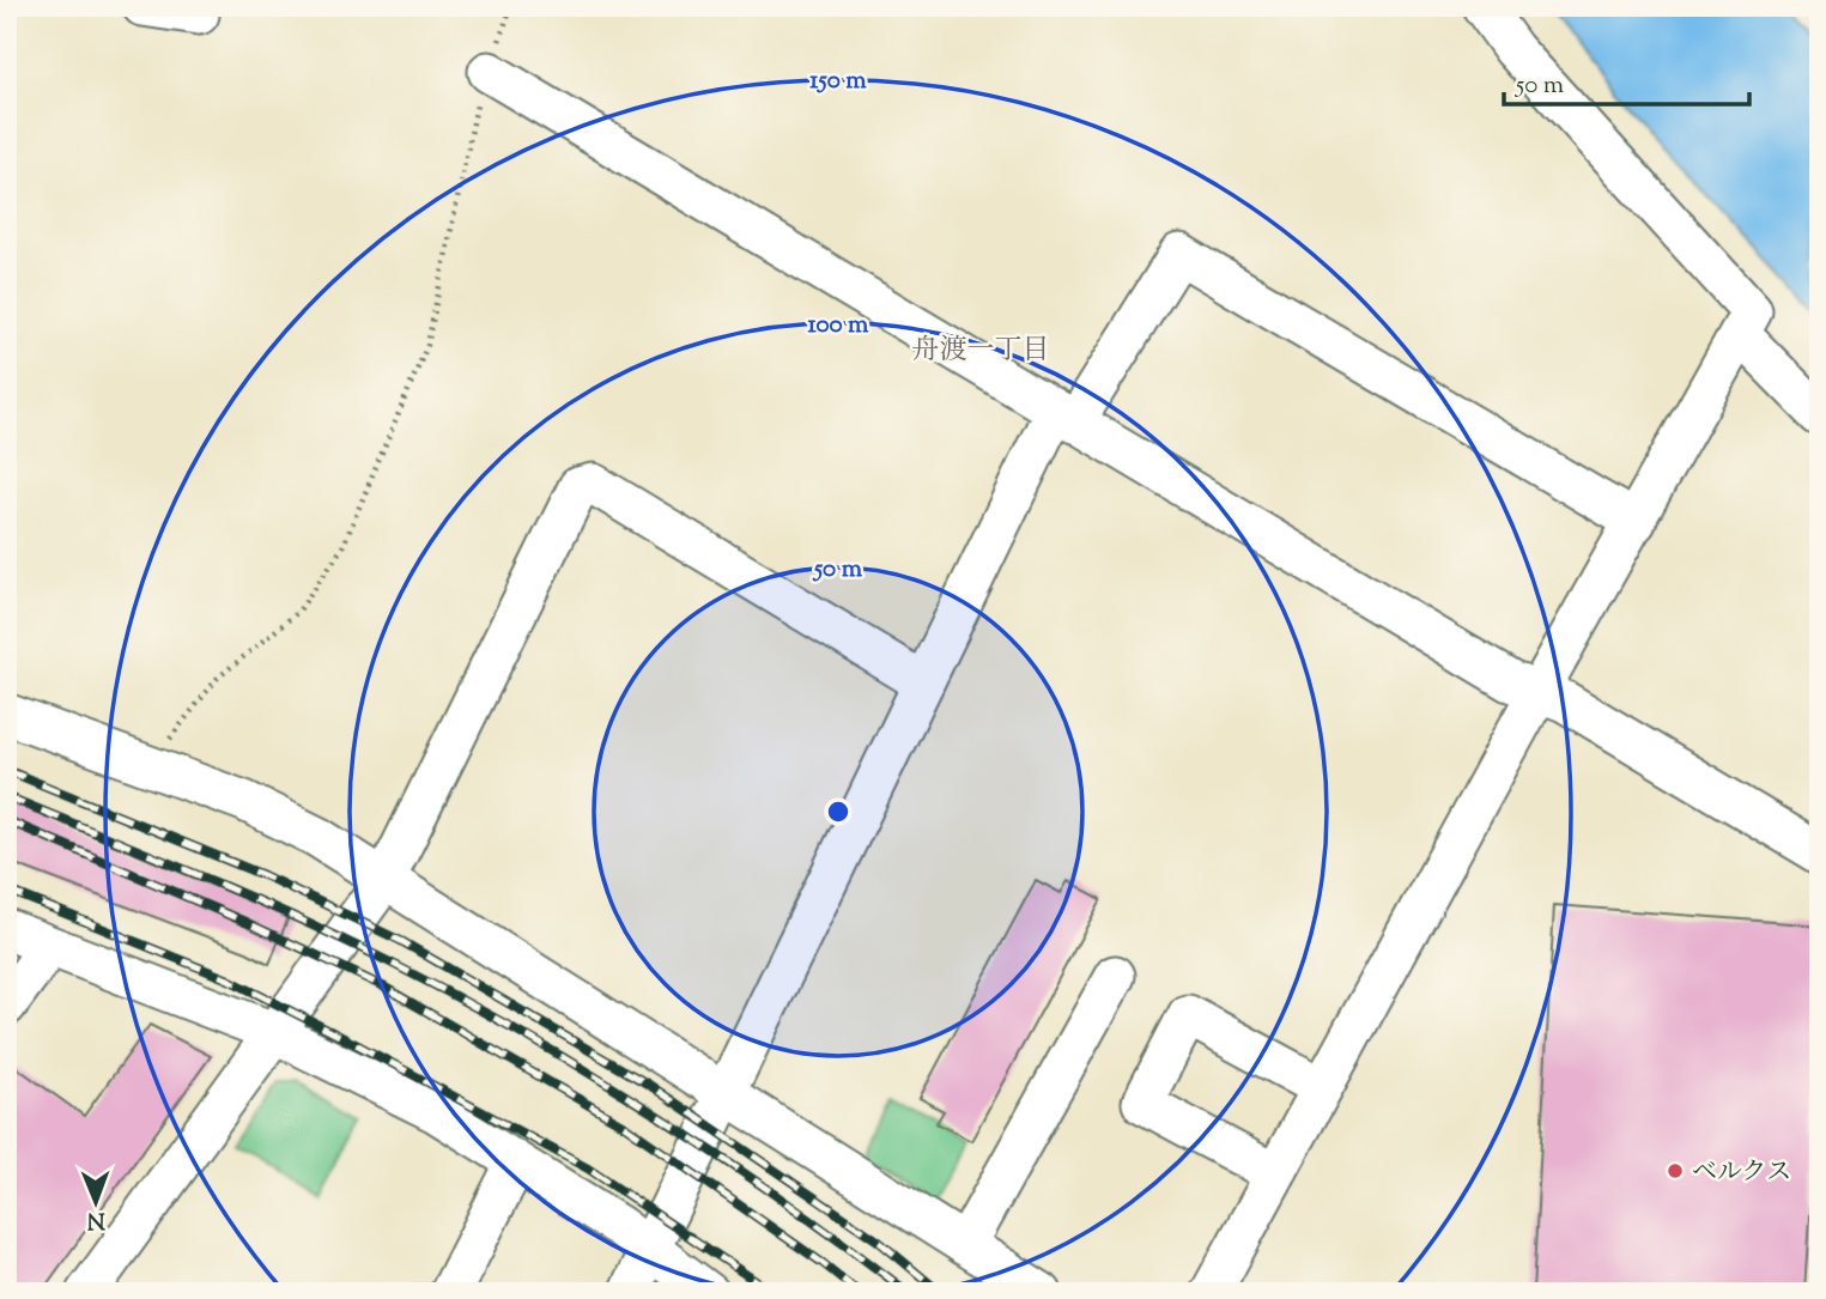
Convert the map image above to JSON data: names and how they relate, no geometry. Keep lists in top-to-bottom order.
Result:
{
  "districts": ["舟渡一丁目"],
  "places": ["ベルクス"],
  "scale_bar": "50 m",
  "north": "bottom",
  "rings": ["150 m", "100 m", "50 m"]
}
